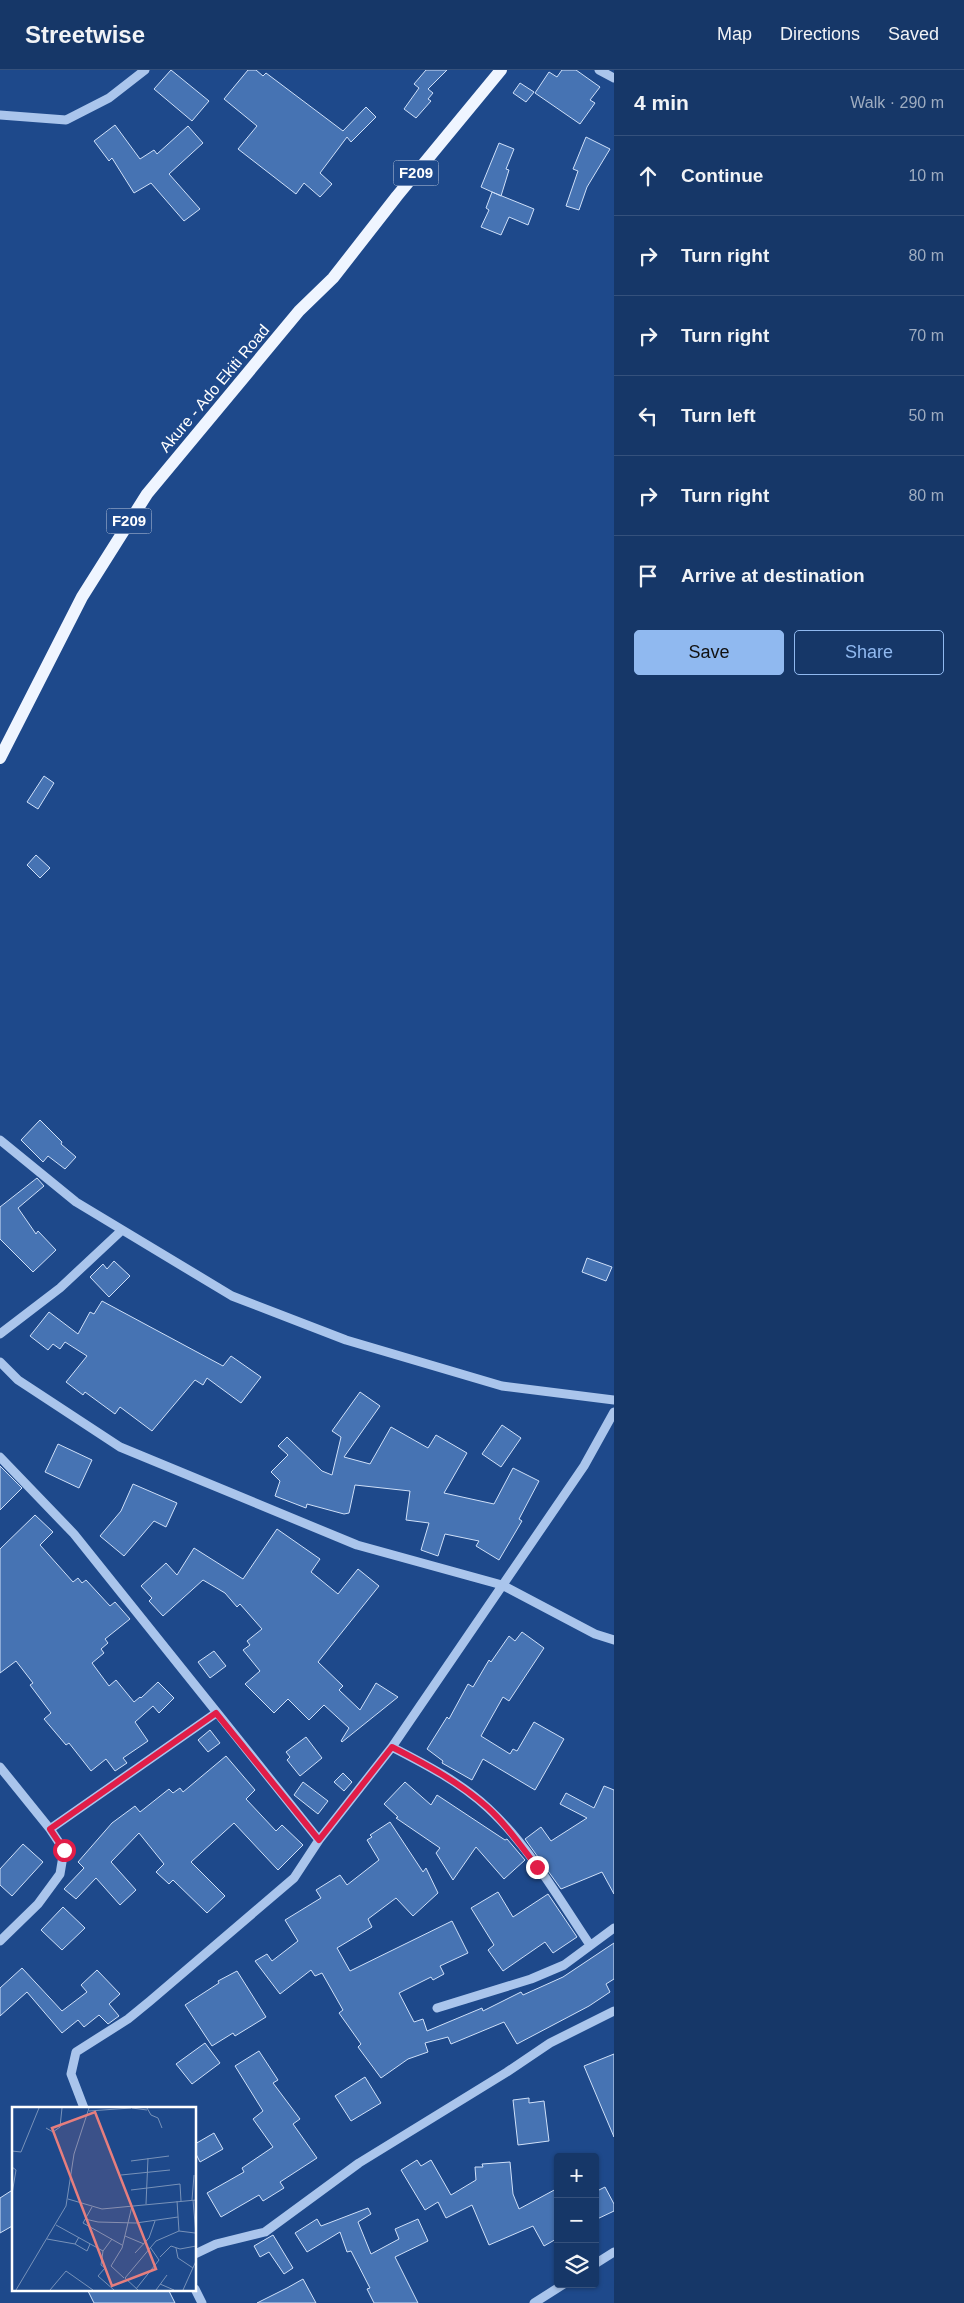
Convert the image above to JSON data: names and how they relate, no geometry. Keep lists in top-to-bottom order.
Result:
{
  "streets": {
    "main road": ["F209", "Akure - Ado Ekiti Road"]
  },
  "page": {
    "header": "Streetwise",
    "nav": ["Map", "Directions", "Saved"],
    "heading": ["4 min", "Walk · 290 m"],
    "list": [
      ["Continue", "10 m"],
      ["Turn right", "80 m"],
      ["Turn right", "70 m"],
      ["Turn left", "50 m"],
      ["Turn right", "80 m"],
      "Arrive at destination"
    ],
    "buttons": ["Save", "Share"],
    "map_buttons": ["+", "−"]
  }
}
